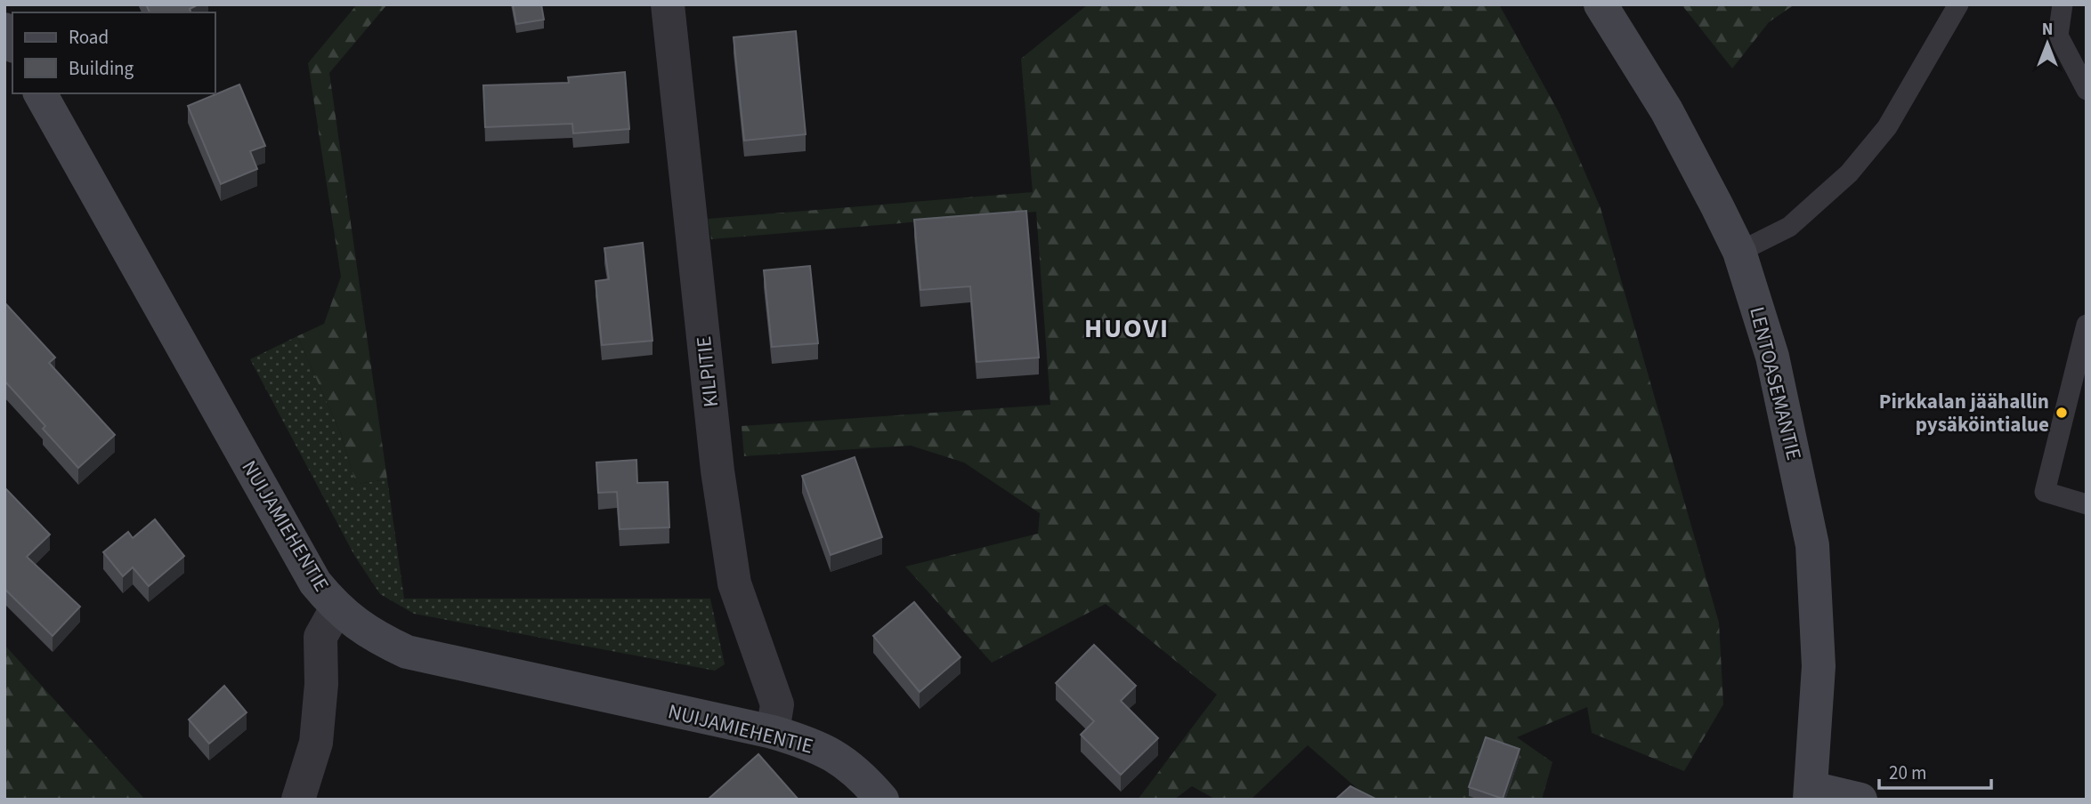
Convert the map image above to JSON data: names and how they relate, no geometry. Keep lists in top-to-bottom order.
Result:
{
  "streets": {
    "street": ["KILPITIE", "LENTOASEMANTIE", "NUIJAMIEHENTIE"]
  },
  "crossings": [
    ["KILPITIE", "NUIJAMIEHENTIE"]
  ],
  "districts": ["HUOVI"],
  "places": ["Pirkkalan jäähallin pysäköintialue"],
  "legend": ["Road", "Building"],
  "scale_bar": "20 m",
  "north": "top"
}
